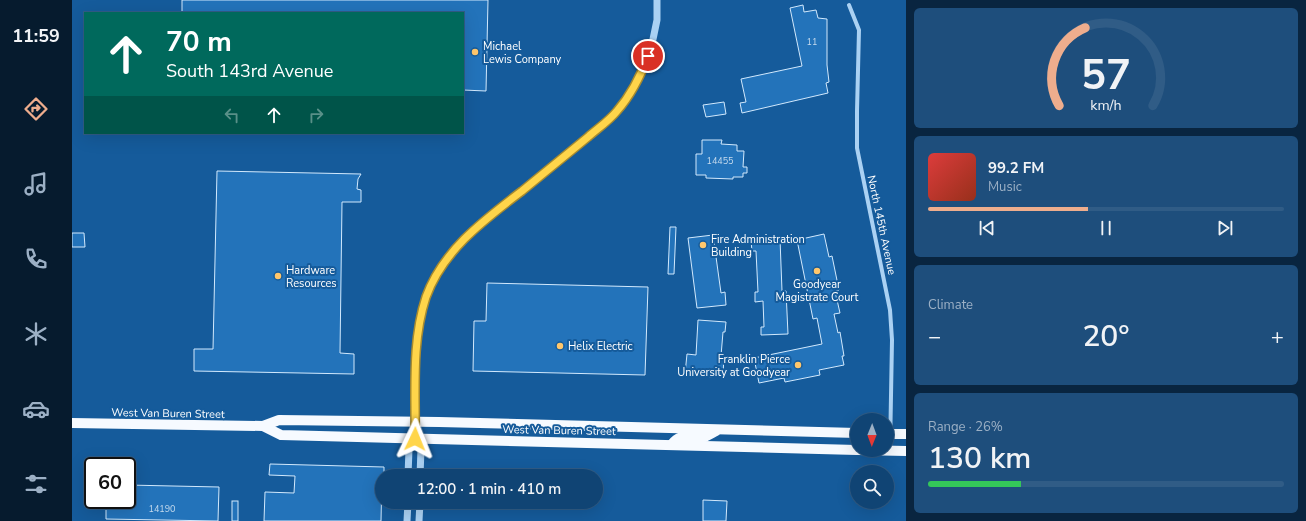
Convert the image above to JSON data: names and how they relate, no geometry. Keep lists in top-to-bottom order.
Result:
{
  "streets": {
    "main road": ["West Van Buren Street"],
    "street": ["North 145th Avenue"]
  },
  "places": [
    "Michael Lewis Company",
    "Fire Administration Building",
    "Goodyear Magistrate Court",
    "Hardware Resources",
    "Helix Electric",
    "Franklin Pierce University at Goodyear"
  ],
  "house_numbers": ["11", "14455", "14190"],
  "north": "bottom",
  "page": {
    "tabs": "11:59",
    "turn": ["70 m", "South 143rd Avenue"],
    "song": ["99.2 FM", "Music"],
    "tile": [
      "Climate",
      ["Range · 26%", "130 km"]
    ],
    "heat": ["−", "20°", "+"],
    "limit": "60",
    "trip": "12:00 · 1 min · 410 m",
    "gauge": ["57", "km/h"]
  }
}
